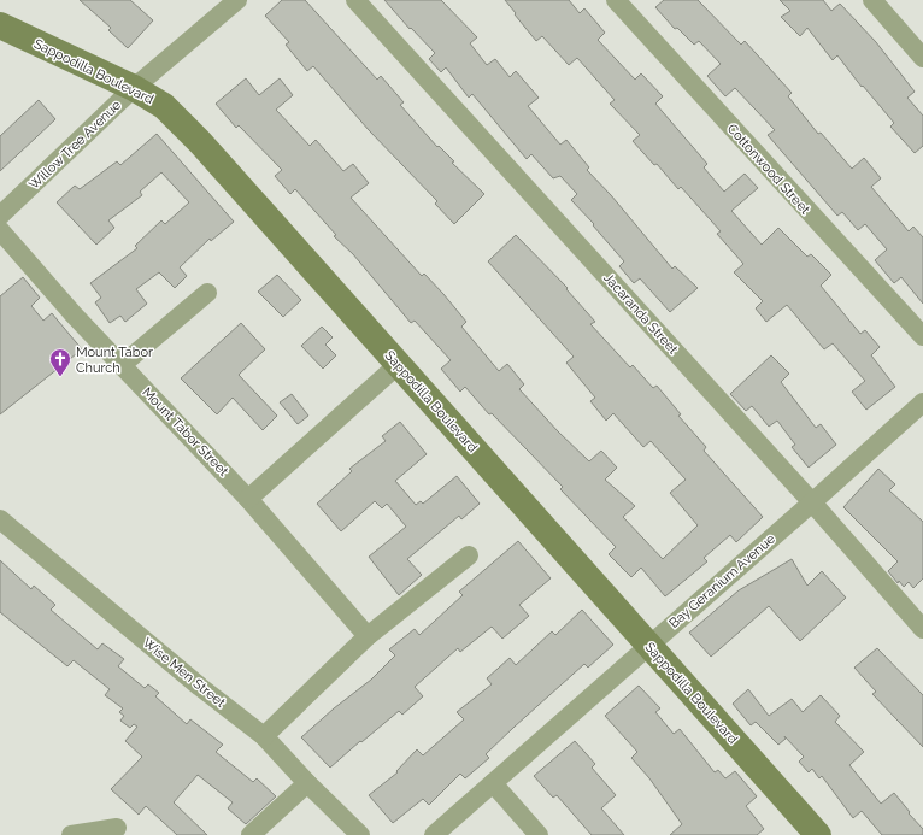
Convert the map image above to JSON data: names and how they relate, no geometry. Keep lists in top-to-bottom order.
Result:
{
  "streets": {
    "street": [
      "Sappodilla Boulevard",
      "Willow Tree Avenue",
      "Cottonwood Street",
      "Jacaranda Street",
      "Mount Tabor Street",
      "Bay Geranium Avenue",
      "Wise Men Street"
    ]
  },
  "crossings": [
    ["Sappodilla Boulevard", "Willow Tree Avenue"],
    ["Sappodilla Boulevard", "Bay Geranium Avenue"],
    ["Jacaranda Street", "Bay Geranium Avenue"]
  ],
  "places": {
    "church": ["Mount Tabor Church"]
  }
}
